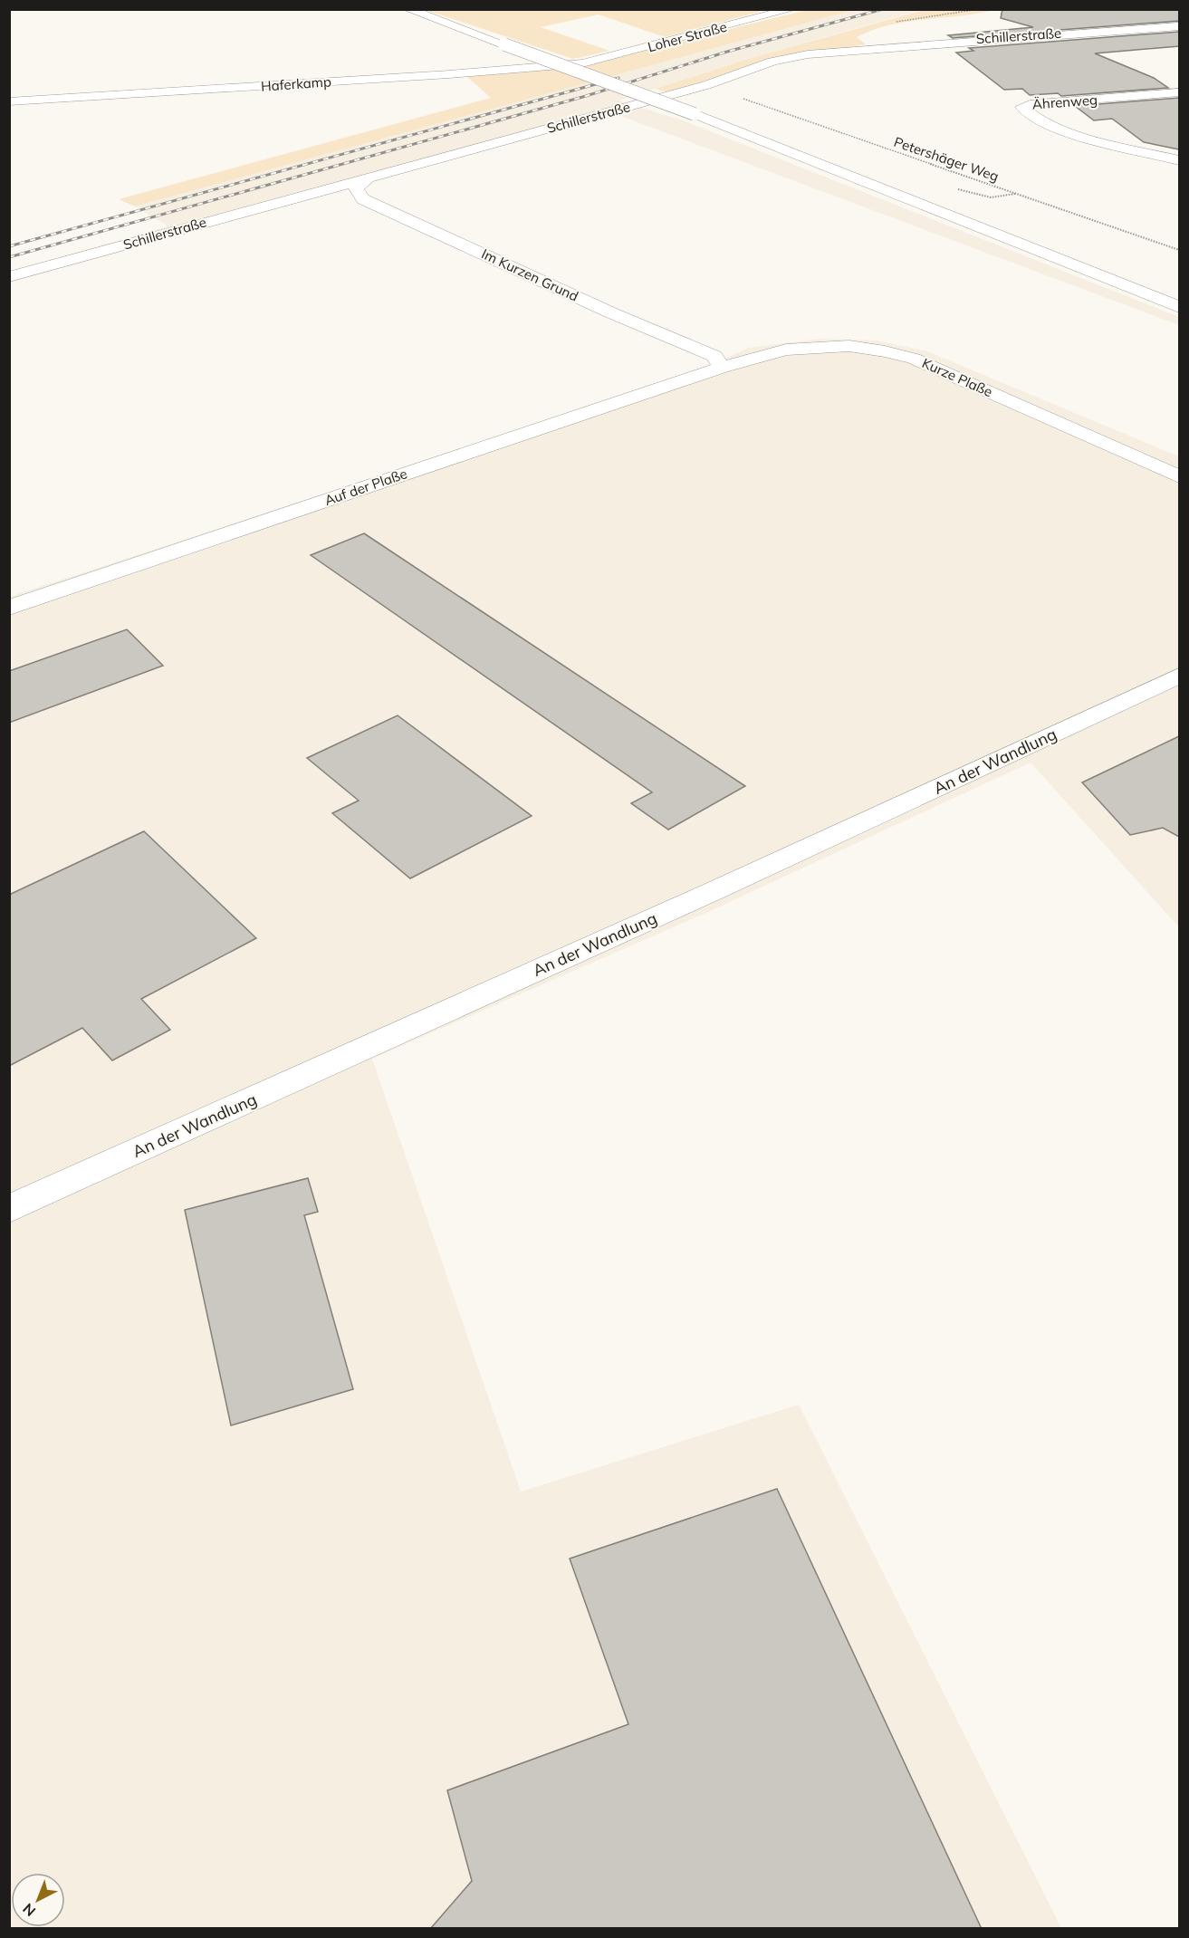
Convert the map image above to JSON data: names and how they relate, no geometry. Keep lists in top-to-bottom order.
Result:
{
  "streets": {
    "street": [
      "Schillerstraße",
      "Loher Straße",
      "Haferkamp",
      "Ährenweg",
      "Im Kurzen Grund",
      "Kurze Plaße",
      "Auf der Plaße",
      "An der Wandlung"
    ],
    "path": ["Petershäger Weg"]
  },
  "crossings": [
    ["Schillerstraße", "Petershäger Weg"],
    ["Schillerstraße", "Im Kurzen Grund"],
    ["Loher Straße", "Haferkamp"],
    ["Im Kurzen Grund", "Kurze Plaße"],
    ["Im Kurzen Grund", "Auf der Plaße"],
    ["Kurze Plaße", "Auf der Plaße"]
  ],
  "north": "bottom left"
}
